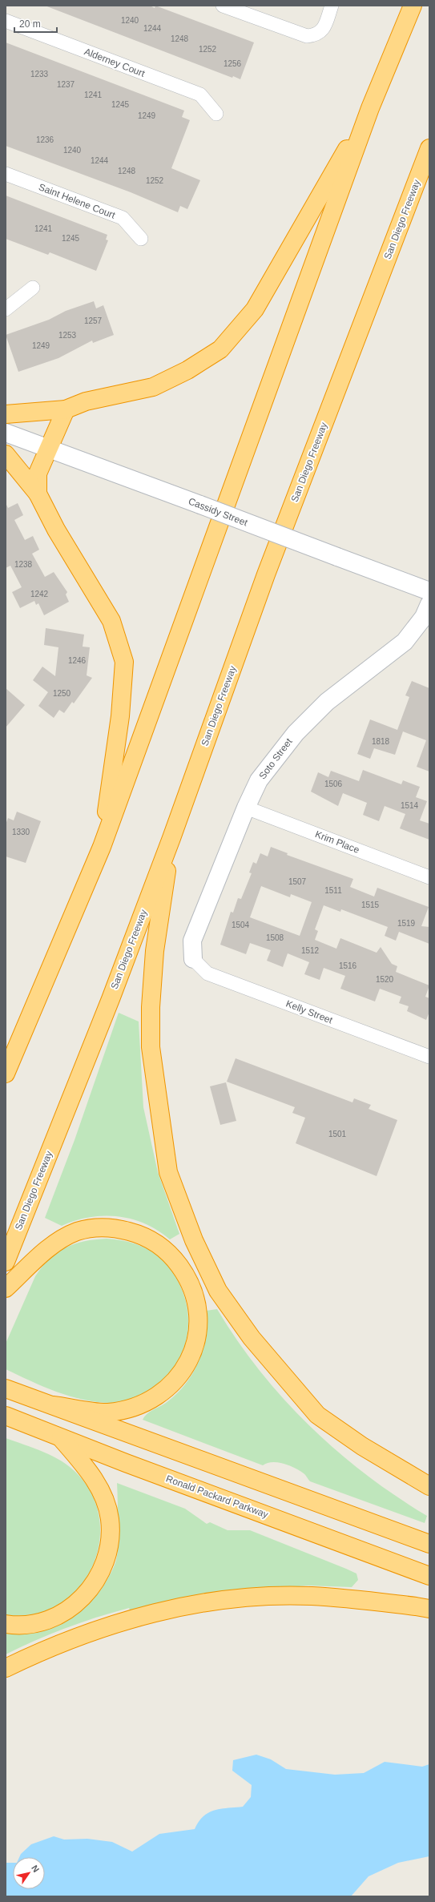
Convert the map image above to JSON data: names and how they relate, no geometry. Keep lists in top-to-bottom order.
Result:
{
  "streets": {
    "highway": ["San Diego Freeway", "Ronald Packard Parkway"],
    "main road": ["Cassidy Street", "Soto Street"],
    "street": [
      "Alderney Court",
      "Saint Helene Court",
      "Krim Place",
      "Kelly Street"
    ]
  },
  "crossings": [
    ["Soto Street", "Krim Place"],
    ["Soto Street", "Kelly Street"]
  ],
  "house_numbers": [
    "1240",
    "1244",
    "1248",
    "1252",
    "1256",
    "1233",
    "1237",
    "1241",
    "1245",
    "1249",
    "1236",
    "1240",
    "1244",
    "1248",
    "1252",
    "1241",
    "1245",
    "1257",
    "1253",
    "1249",
    "1238",
    "1242",
    "1246",
    "1250",
    "1818",
    "1506",
    "1514",
    "1330",
    "1507",
    "1511",
    "1515",
    "1519",
    "1504",
    "1508",
    "1512",
    "1516",
    "1520",
    "1501"
  ],
  "scale_bar": "20 m",
  "north": "top right"
}
